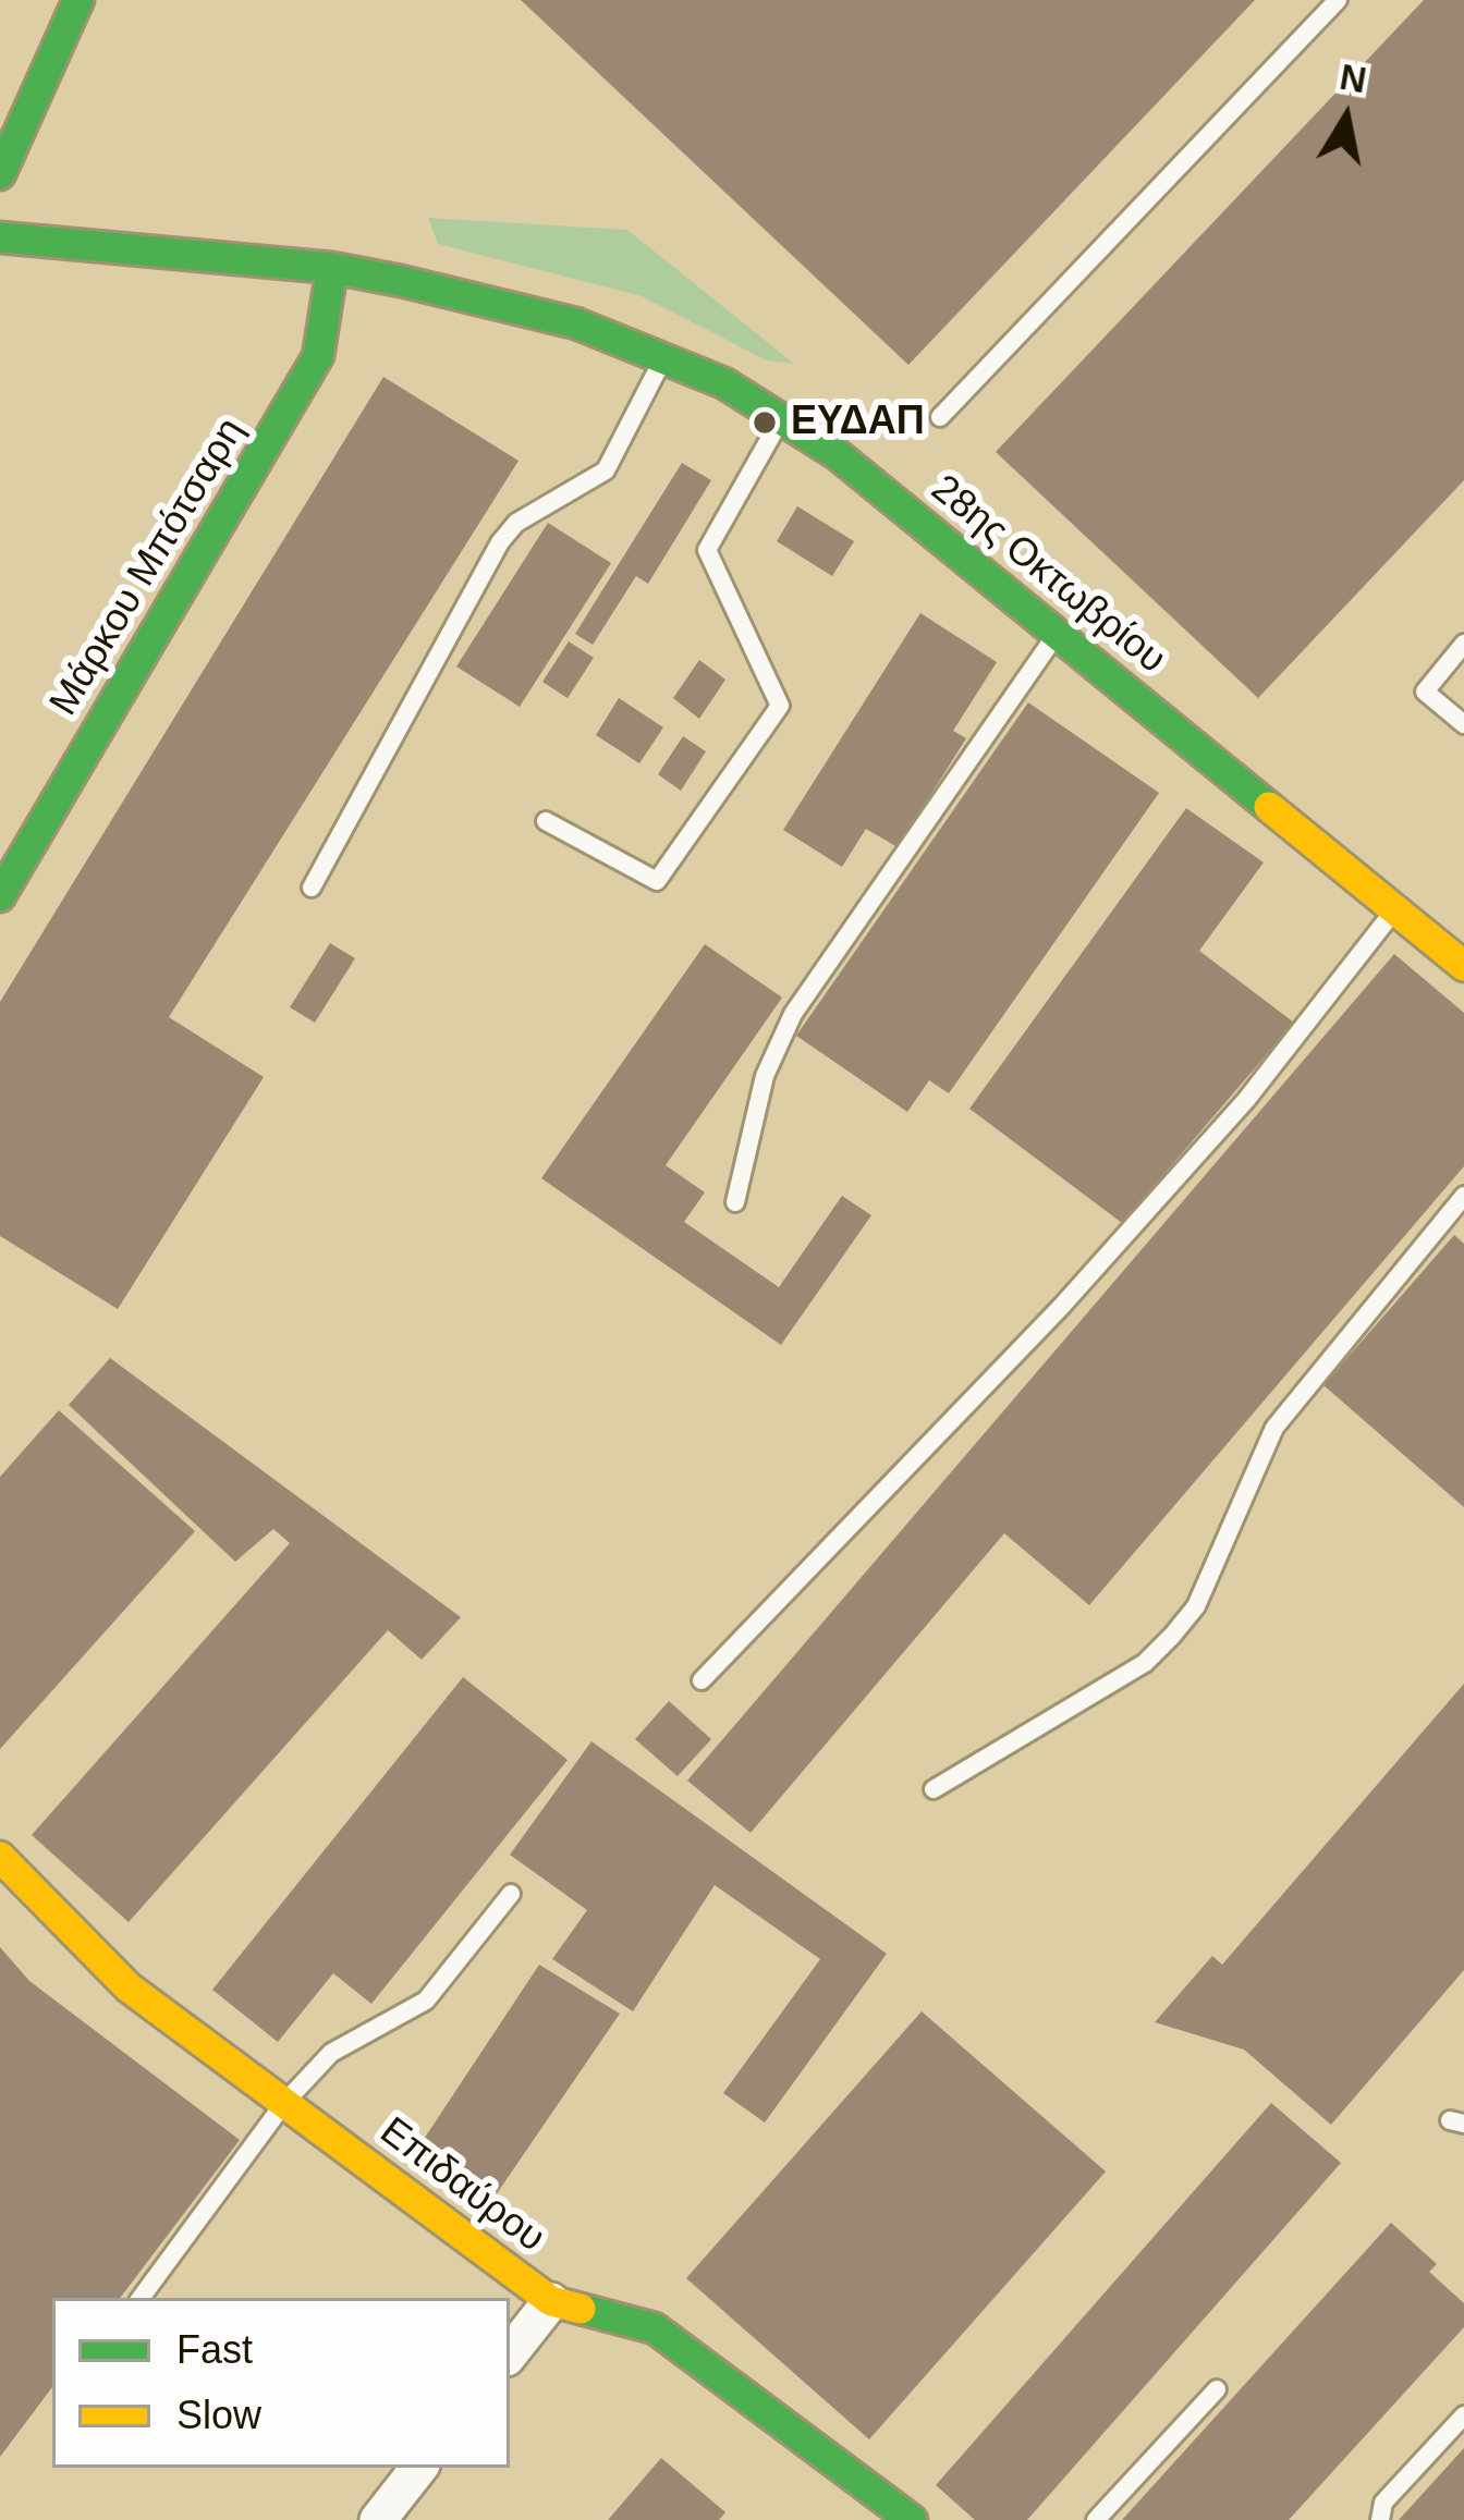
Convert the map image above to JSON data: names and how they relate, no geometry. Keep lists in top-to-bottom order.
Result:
{
  "streets": {
    "street": ["Μάρκου Μπότσαρη", "28ης Οκτωβρίου", "Επιδαύρου"]
  },
  "crossings": [
    ["Μάρκου Μπότσαρη", "28ης Οκτωβρίου"]
  ],
  "places": ["ΕΥΔΑΠ"],
  "legend": ["Fast", "Slow"],
  "north": "top"
}
